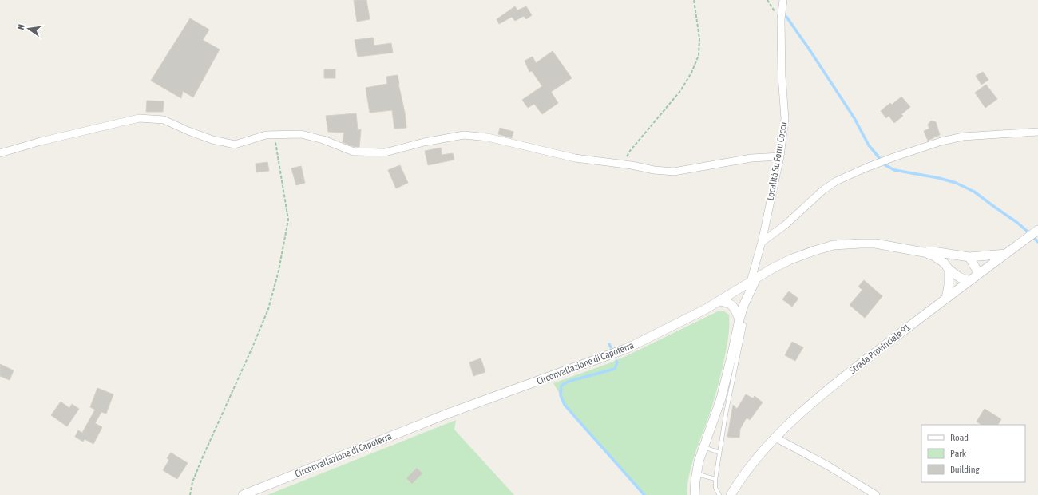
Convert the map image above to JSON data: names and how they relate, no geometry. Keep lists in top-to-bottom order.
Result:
{
  "streets": {
    "street": ["Località Su Forru Coccu", "Strada Provinciale 91", "Circonvallazione di Capoterra"]
  },
  "crossings": [
    ["Località Su Forru Coccu", "Circonvallazione di Capoterra"]
  ],
  "legend": ["Road", "Park", "Building"],
  "north": "left"
}
